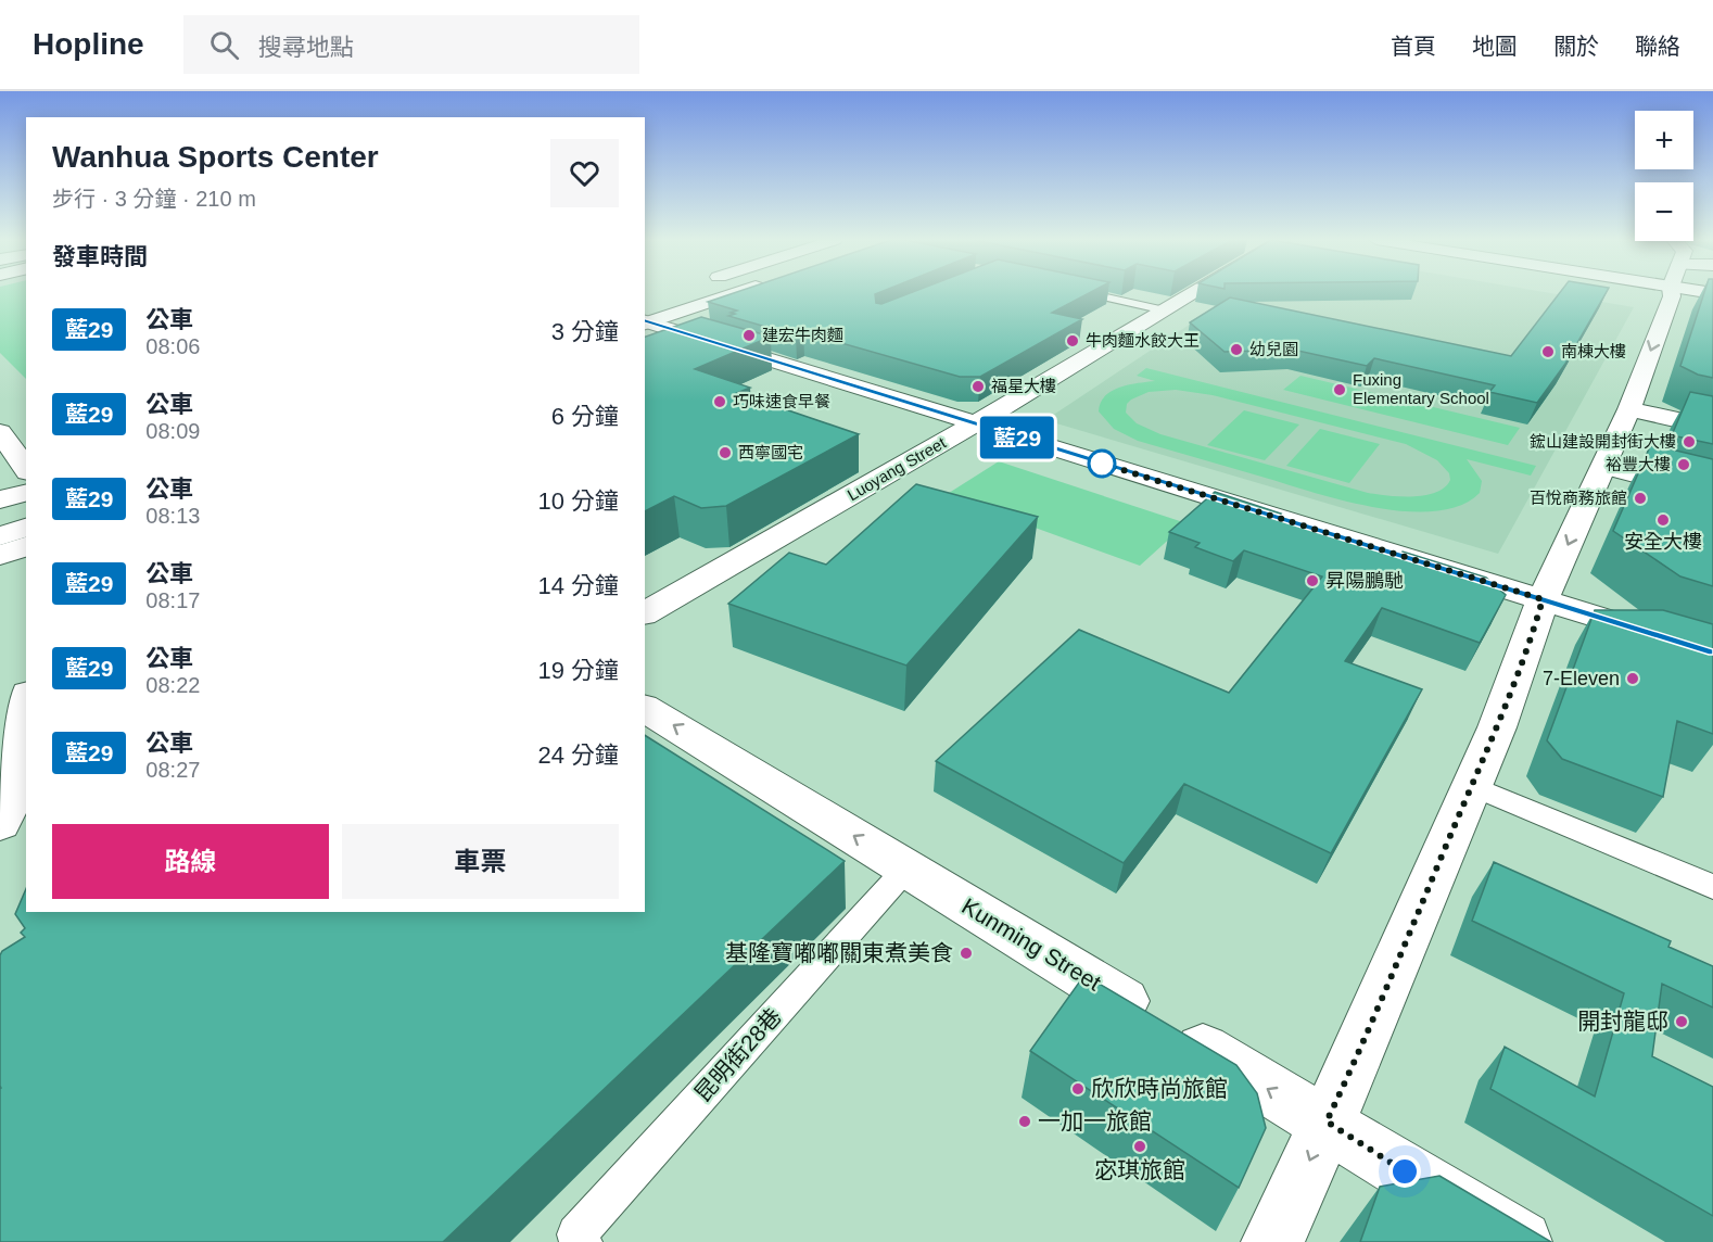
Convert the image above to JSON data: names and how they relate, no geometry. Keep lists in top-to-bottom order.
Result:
{
  "streets": {
    "main road": ["Luoyang Street", "Kunming Street"],
    "lane": ["昆明街28巷"]
  },
  "crossings": [
    ["Kunming Street", "昆明街28巷"]
  ],
  "one_way": ["Kunming Street"],
  "places": [
    "建宏牛肉麵",
    "牛肉麵水餃大王",
    "幼兒園",
    "南棟大樓",
    "福星大樓",
    "Fuxing Elementary School",
    "巧味速食早餐",
    "鋐山建設開封街大樓",
    "西寧國宅",
    "裕豐大樓",
    "百悅商務旅館",
    "安全大樓",
    "昇陽鵬馳",
    "7-Eleven",
    "基隆寶嘟嘟關東煮美食",
    "開封龍邸",
    "欣欣時尚旅館",
    "一加一旅館",
    "宓琪旅館"
  ],
  "lines": ["bus line 藍29"],
  "page": {
    "header": "Hopline",
    "search": "搜尋地點",
    "nav": [
      "首頁",
      "地圖",
      "關於",
      "聯絡"
    ],
    "on_map": "藍29",
    "map_buttons": ["+", "−"],
    "heading": [
      ["Wanhua Sports Center", "步行 · 3 分鐘 · 210 m"],
      "發車時間"
    ],
    "list": [
      {
        "mark": "藍29",
        "name": "公車",
        "note": "08:06",
        "value": "3 分鐘"
      },
      {
        "mark": "藍29",
        "name": "公車",
        "note": "08:09",
        "value": "6 分鐘"
      },
      {
        "mark": "藍29",
        "name": "公車",
        "note": "08:13",
        "value": "10 分鐘"
      },
      {
        "mark": "藍29",
        "name": "公車",
        "note": "08:17",
        "value": "14 分鐘"
      },
      {
        "mark": "藍29",
        "name": "公車",
        "note": "08:22",
        "value": "19 分鐘"
      },
      {
        "mark": "藍29",
        "name": "公車",
        "note": "08:27",
        "value": "24 分鐘"
      }
    ],
    "buttons": ["路線", "車票"]
  }
}
